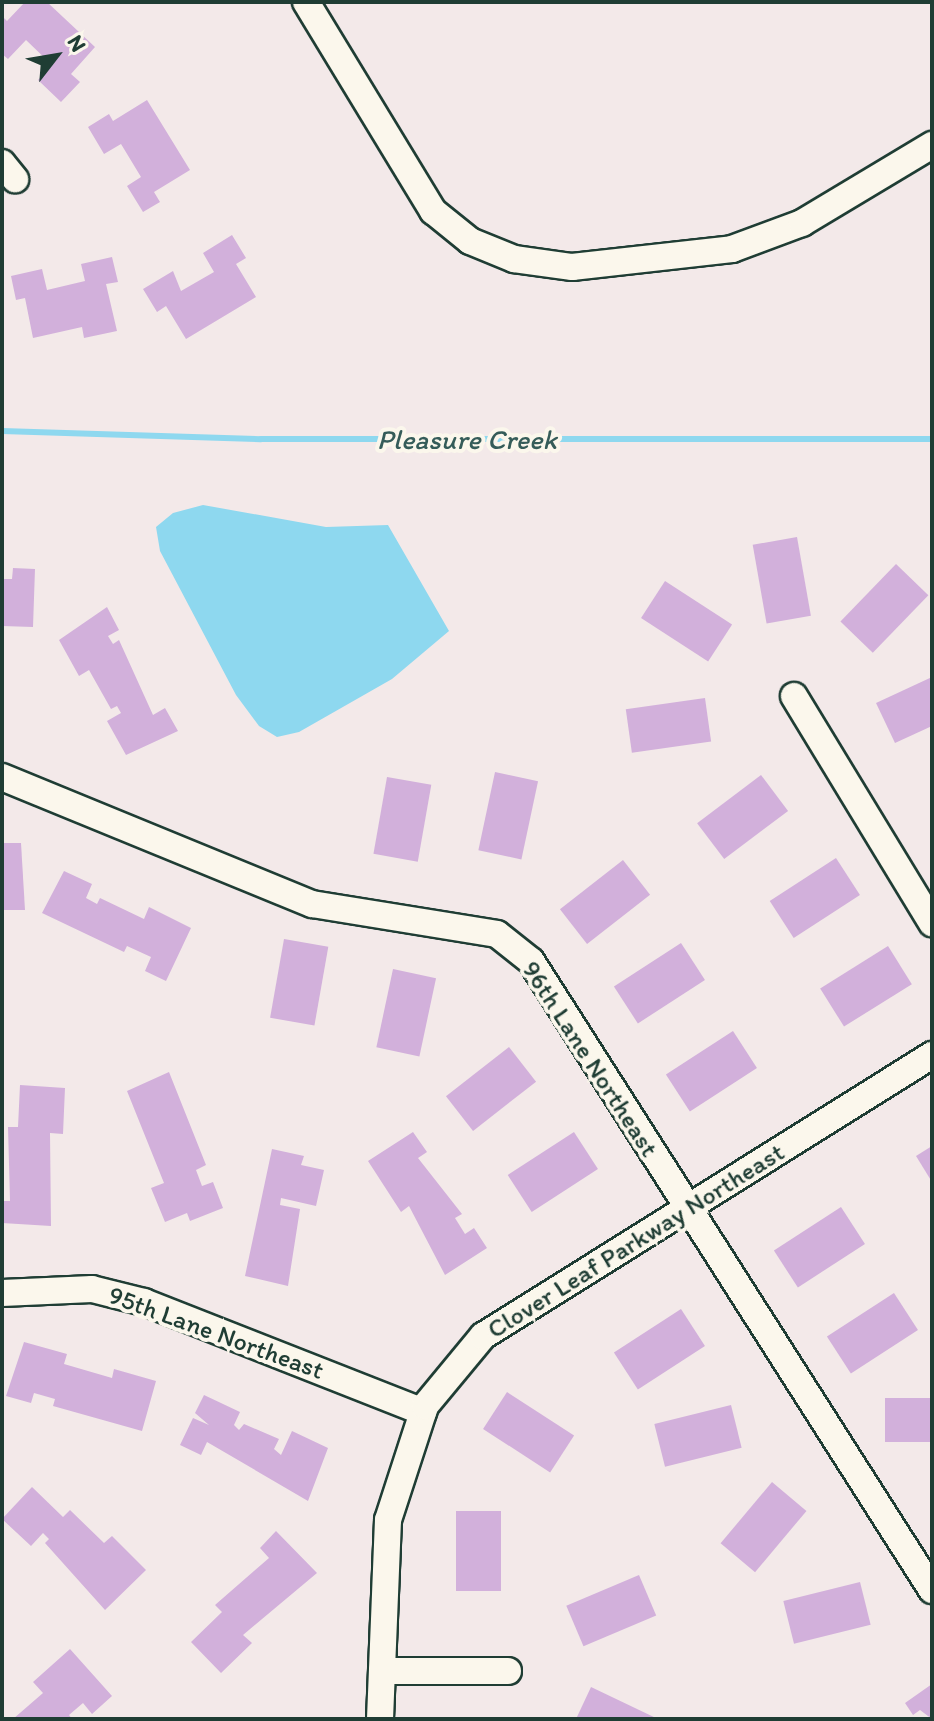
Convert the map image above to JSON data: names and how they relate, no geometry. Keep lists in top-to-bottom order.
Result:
{
  "streets": {
    "street": ["96th Lane Northeast", "Clover Leaf Parkway Northeast", "95th Lane Northeast"]
  },
  "crossings": [
    ["96th Lane Northeast", "Clover Leaf Parkway Northeast"],
    ["Clover Leaf Parkway Northeast", "95th Lane Northeast"]
  ],
  "water": ["Pleasure Creek"],
  "north": "top right"
}
